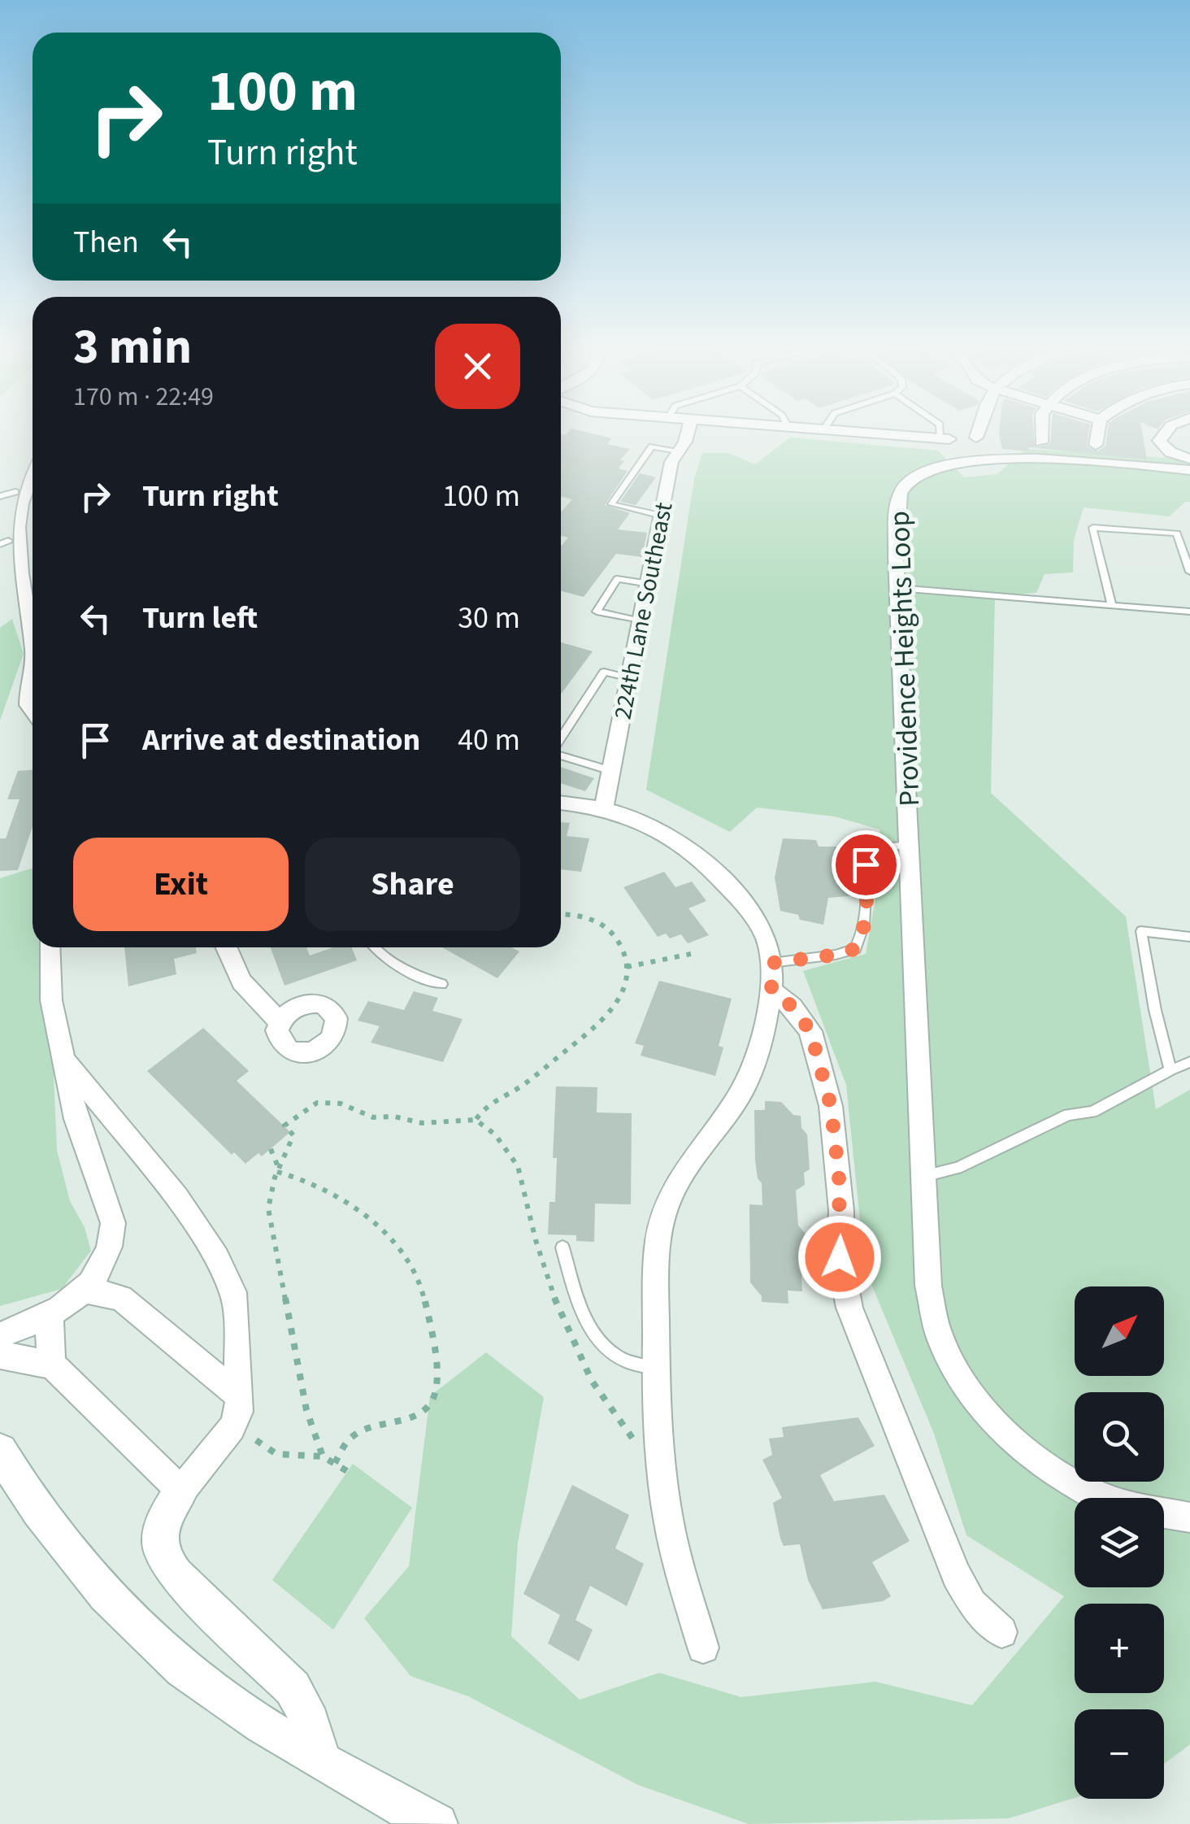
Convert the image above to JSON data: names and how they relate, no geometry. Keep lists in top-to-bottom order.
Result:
{
  "streets": {
    "street": ["224th Lane Southeast", "Providence Heights Loop"]
  },
  "north": "top right",
  "page": {
    "turn": ["100 m", "Turn right"],
    "then": "Then",
    "heading": ["3 min", "170 m · 22:49"],
    "list": [
      {
        "name": "Turn right",
        "value": "100 m"
      },
      {
        "name": "Turn left",
        "value": "30 m"
      },
      {
        "name": "Arrive at destination",
        "value": "40 m"
      }
    ],
    "buttons": ["Exit", "Share"],
    "map_buttons": ["+", "−"]
  }
}
